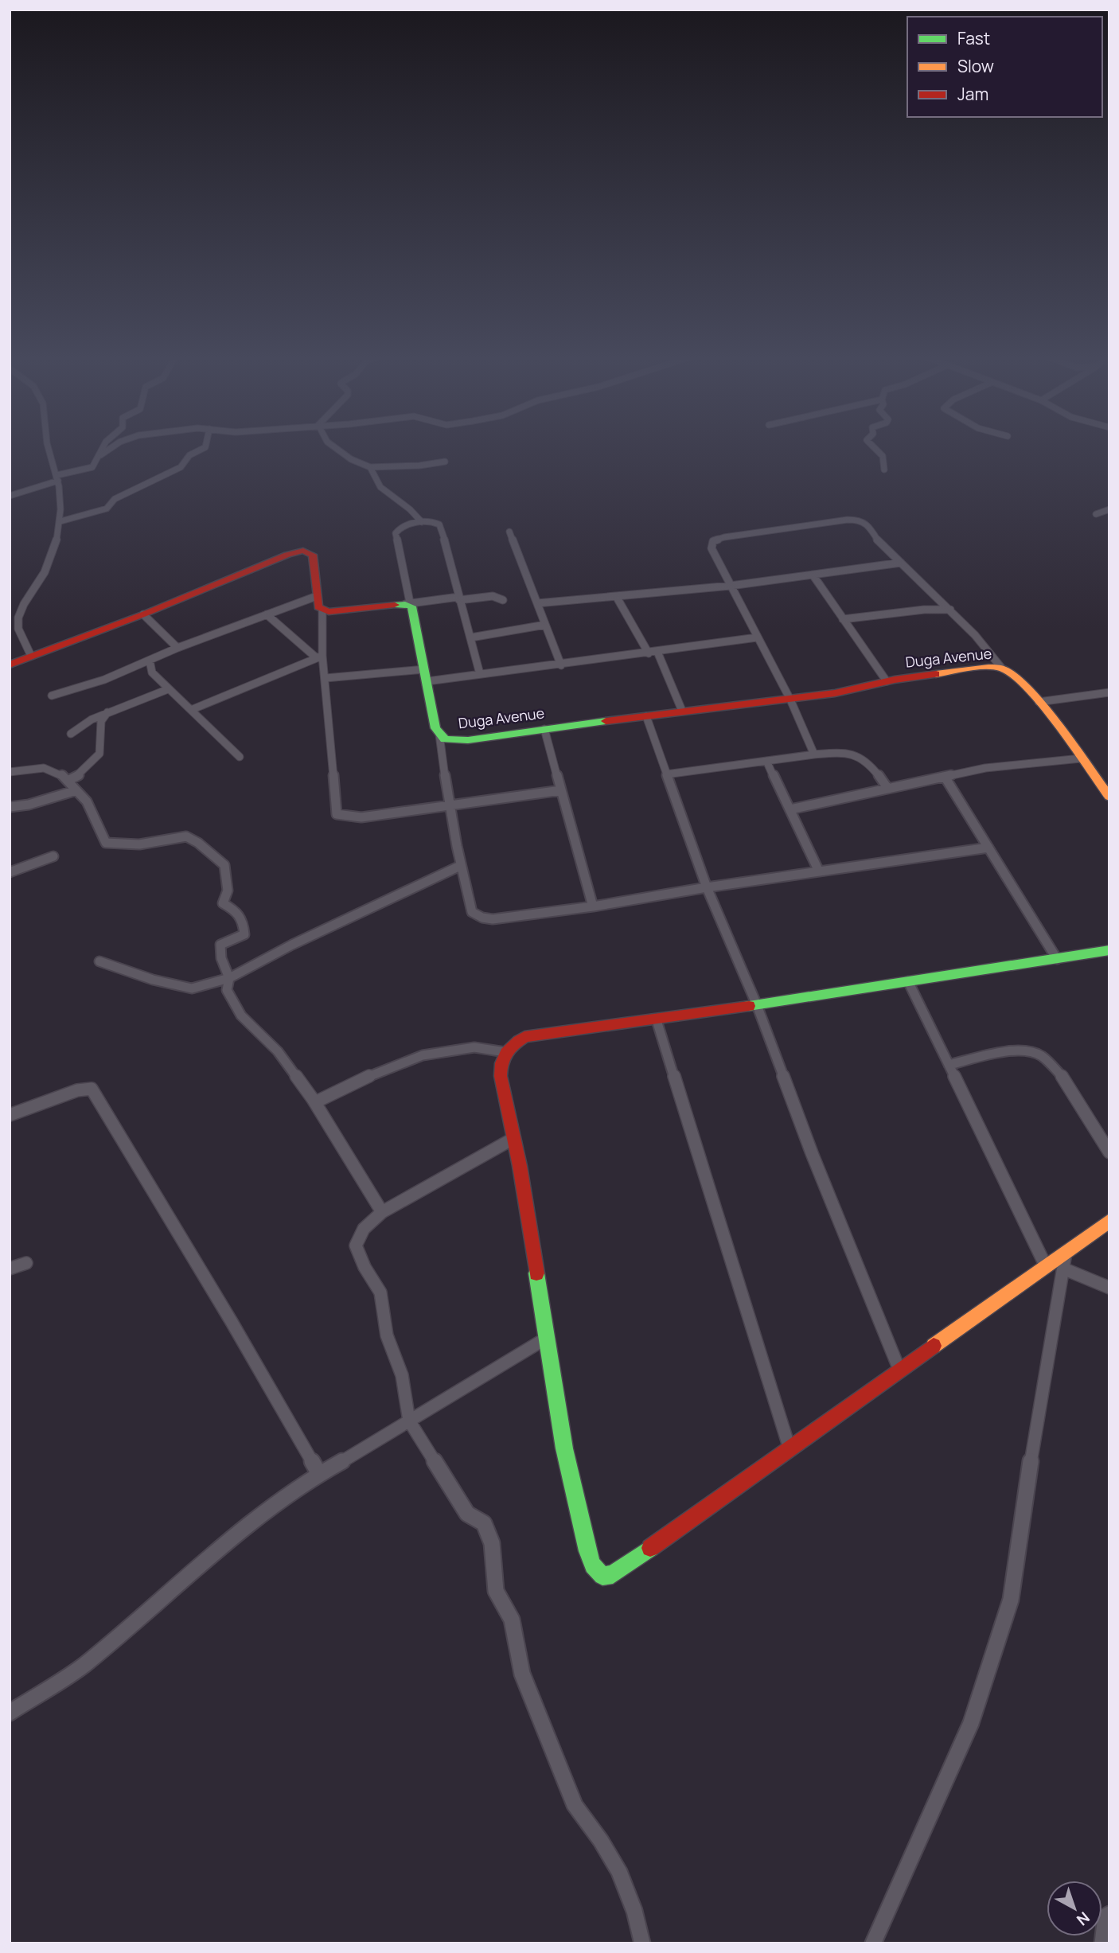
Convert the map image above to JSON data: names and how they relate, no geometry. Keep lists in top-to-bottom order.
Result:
{
  "streets": {
    "street": ["Duga Avenue"]
  },
  "legend": ["Fast", "Slow", "Jam"],
  "north": "bottom right"
}
